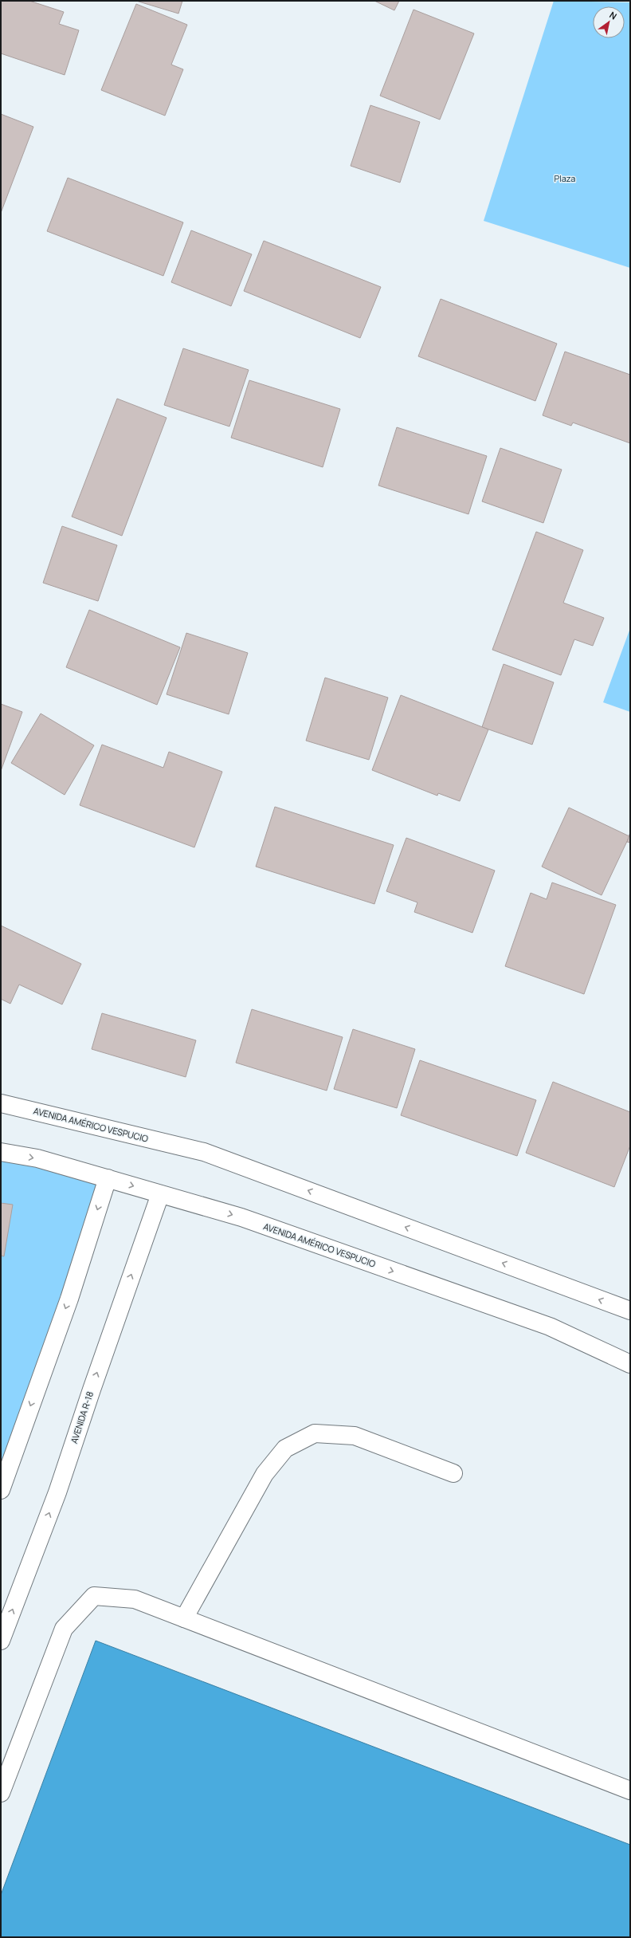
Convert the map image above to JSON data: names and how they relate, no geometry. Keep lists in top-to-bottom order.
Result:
{
  "streets": {
    "street": ["AVENIDA AMÉRICO VESPUCIO", "AVENIDA R-18"]
  },
  "crossings": [
    ["AVENIDA AMÉRICO VESPUCIO", "AVENIDA R-18"]
  ],
  "parks": ["Plaza"],
  "north": "top right"
}
